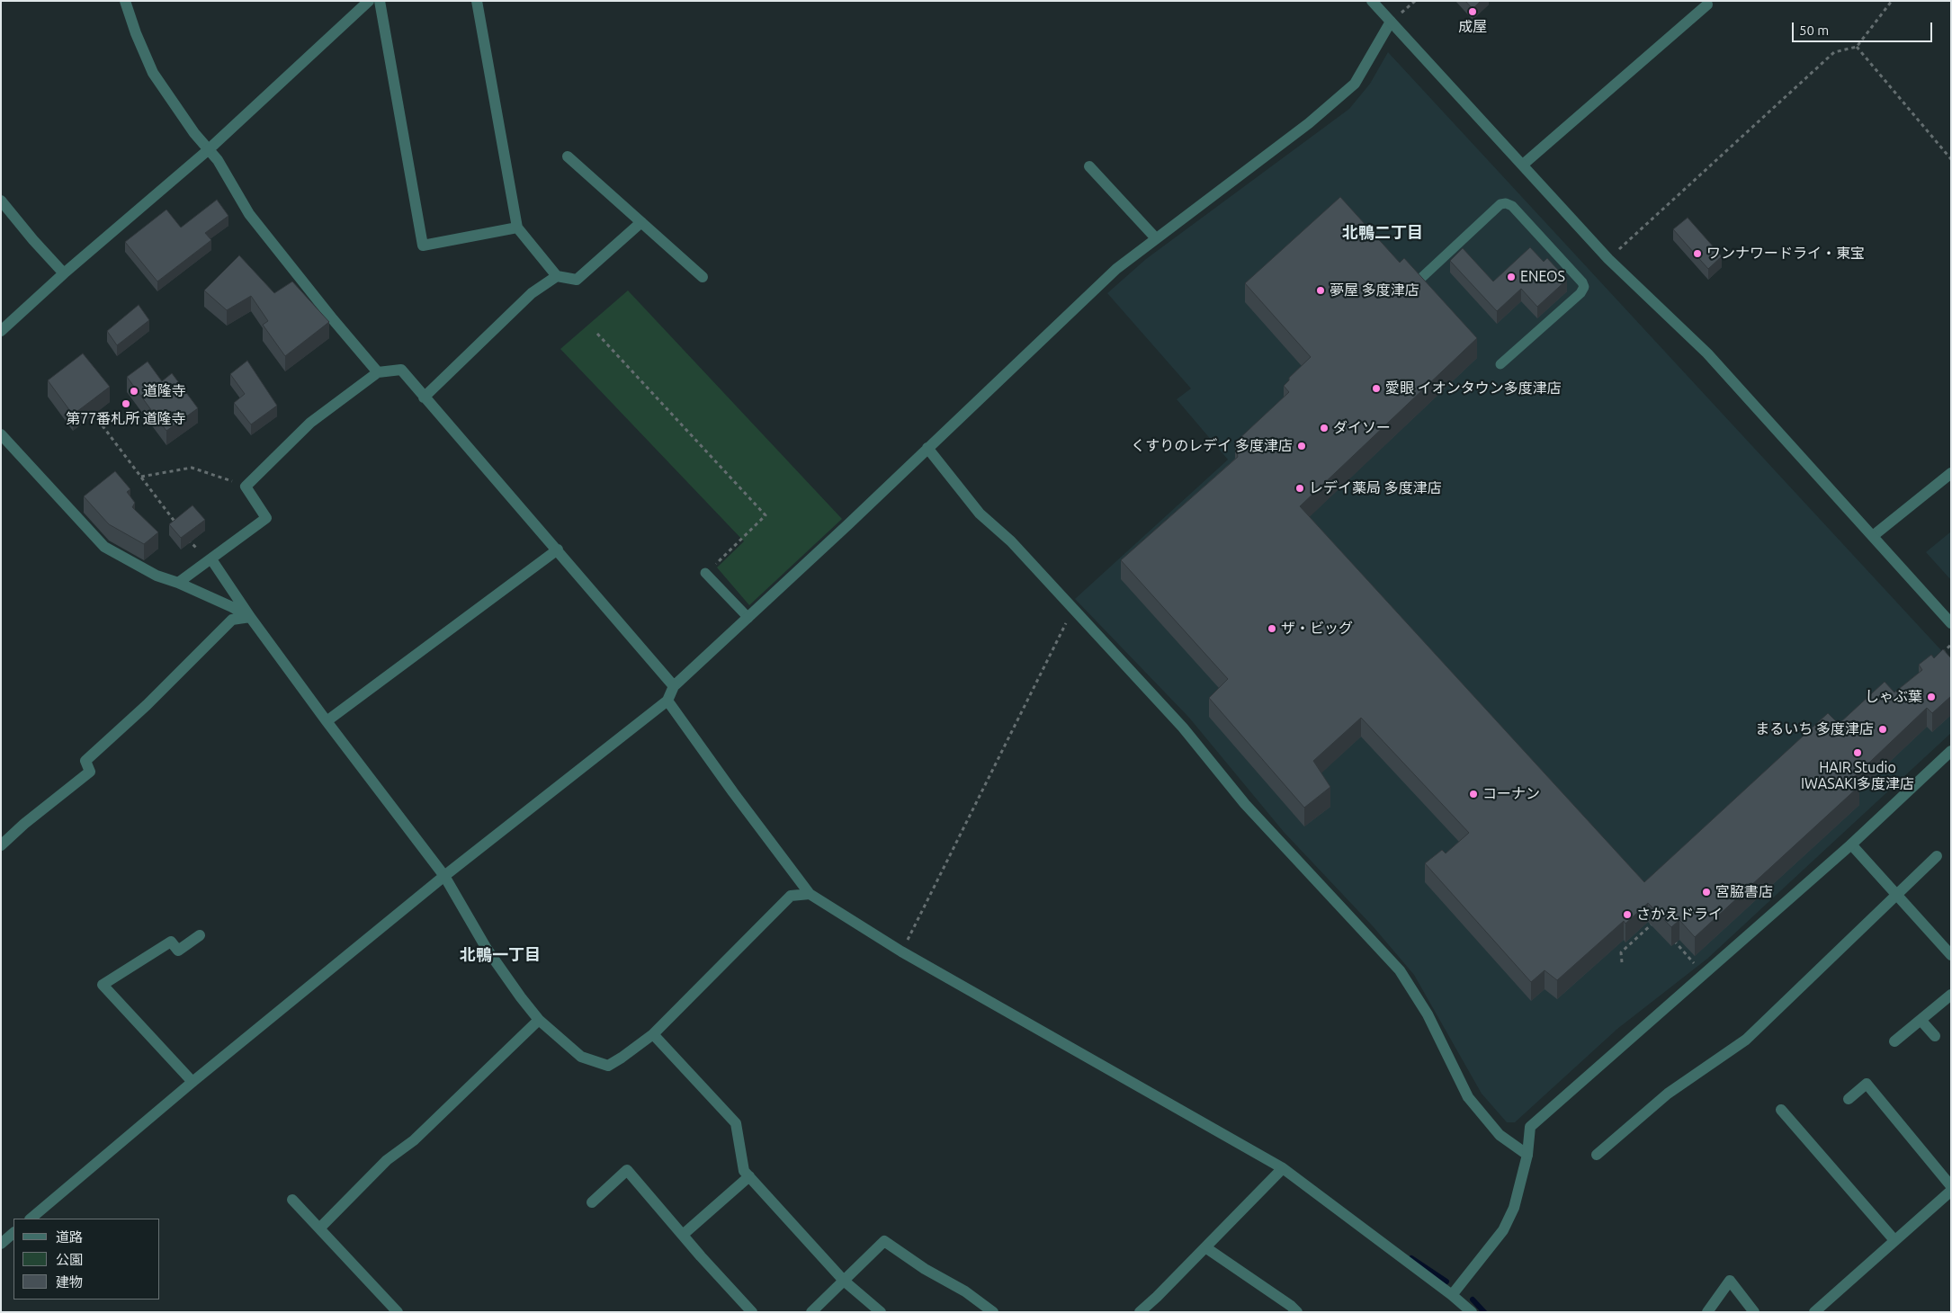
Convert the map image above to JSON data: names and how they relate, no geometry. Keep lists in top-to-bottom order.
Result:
{
  "districts": ["北鴨二丁目", "北鴨一丁目"],
  "places": [
    "成屋",
    "ワンナワードライ・東宝",
    "ENEOS",
    "夢屋 多度津店",
    "愛眼 イオンタウン多度津店",
    "道隆寺",
    "第77番札所 道隆寺",
    "ダイソー",
    "くすりのレデイ 多度津店",
    "レデイ薬局 多度津店",
    "ザ・ビッグ",
    "しゃぶ葉",
    "まるいち 多度津店",
    "HAIR Studio IWASAKI多度津店",
    "コーナン",
    "宮脇書店",
    "さかえドライ"
  ],
  "legend": ["道路", "公園", "建物"],
  "scale_bar": "50 m"
}
